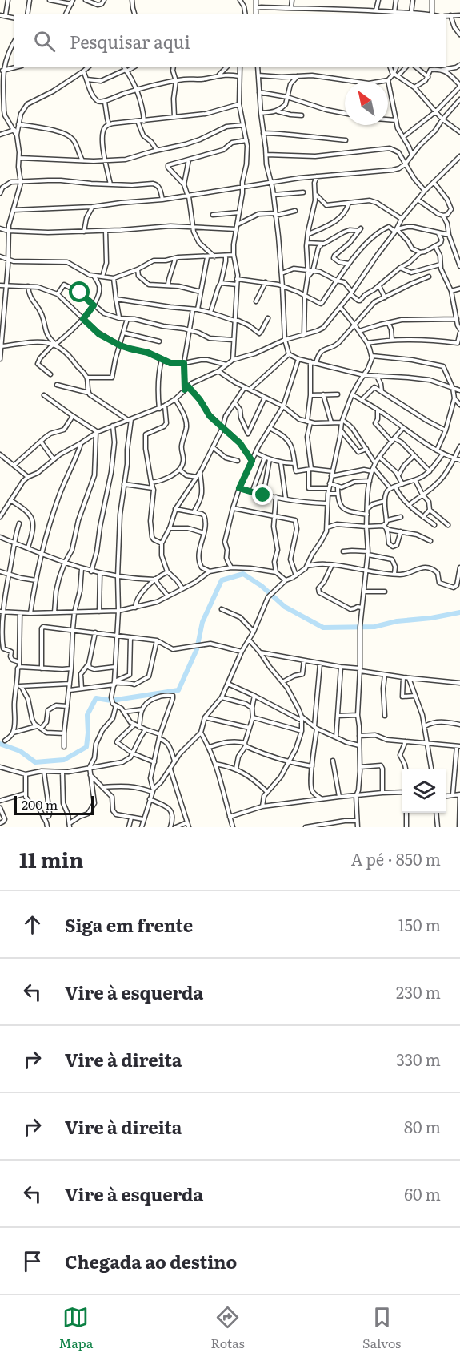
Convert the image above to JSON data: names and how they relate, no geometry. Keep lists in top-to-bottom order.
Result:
{
  "scale_bar": "200 m",
  "north": "top left",
  "page": {
    "search": "Pesquisar aqui",
    "scale": "200 m",
    "heading": ["11 min", "A pé · 850 m"],
    "list": [
      ["Siga em frente", "150 m"],
      ["Vire à esquerda", "230 m"],
      ["Vire à direita", "330 m"],
      ["Vire à direita", "80 m"],
      ["Vire à esquerda", "60 m"],
      "Chegada ao destino"
    ],
    "nav": ["Mapa", "Rotas", "Salvos"]
  }
}
